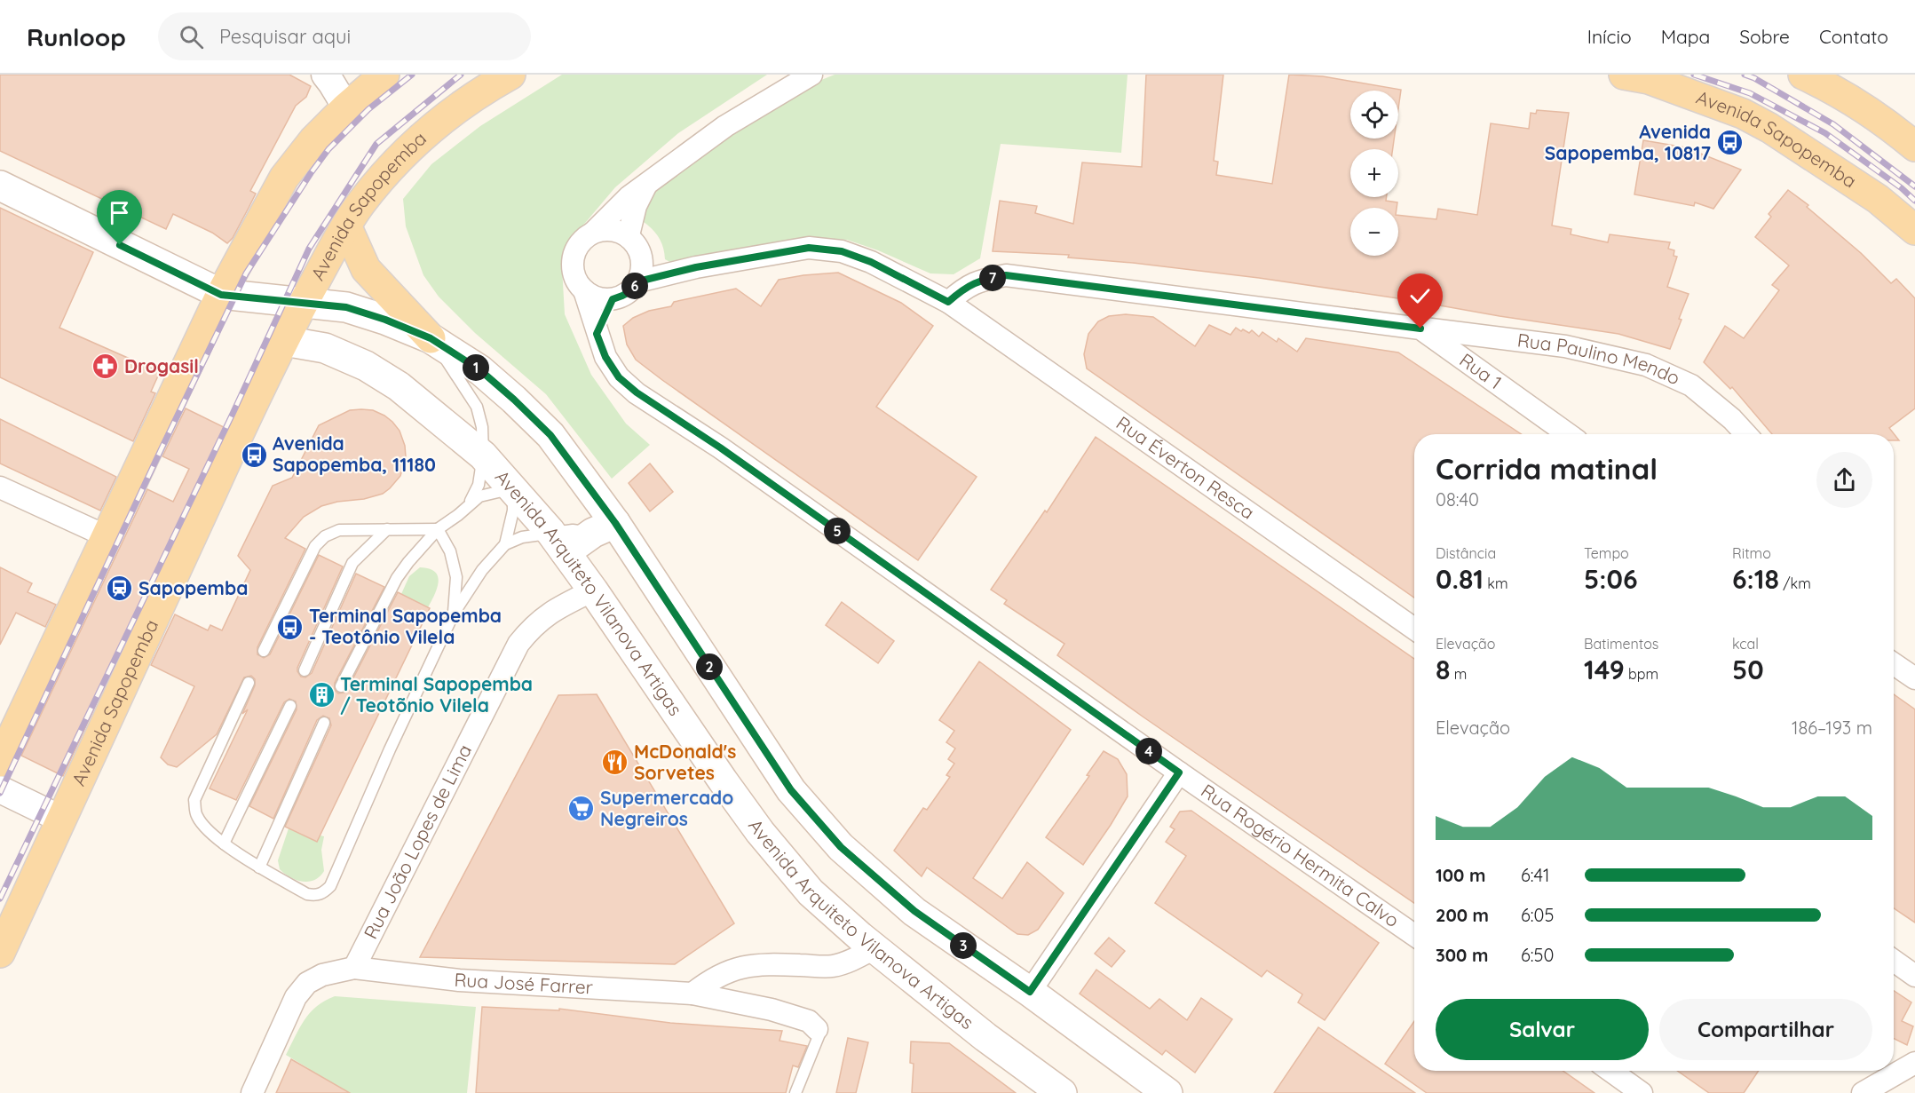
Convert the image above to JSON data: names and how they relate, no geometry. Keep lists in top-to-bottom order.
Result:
{
  "streets": {
    "main road": ["Avenida Sapopemba", "Avenida Arquiteto Vilanova Artigas"],
    "street": [
      "Rua Paulino Mendo",
      "Rua 1",
      "Rua Éverton Resca",
      "Rua João Lopes de Lima",
      "Rua Rogério Hermita Calvo",
      "Rua José Farrer"
    ]
  },
  "crossings": [
    ["Avenida Sapopemba", "Avenida Arquiteto Vilanova Artigas"],
    ["Rua Paulino Mendo", "Rua 1"],
    ["Rua 1", "Rua Éverton Resca"],
    ["Avenida Arquiteto Vilanova Artigas", "Rua João Lopes de Lima"],
    ["Rua João Lopes de Lima", "Rua José Farrer"]
  ],
  "places": {
    "bus stop": ["Avenida Sapopemba, 10817", "Avenida Sapopemba, 11180", "Terminal Sapopemba - Teotônio Vilela"],
    "pharmacy": ["Drogasil"],
    "station": ["Sapopemba"],
    "building": ["Terminal Sapopemba / Teotõnio Vilela"],
    "restaurant": ["McDonald's Sorvetes"],
    "supermarket": ["Supermercado Negreiros"]
  },
  "page": {
    "header": "Runloop",
    "search": "Pesquisar aqui",
    "nav": [
      "Início",
      "Mapa",
      "Sobre",
      "Contato"
    ],
    "map_buttons": ["+", "−"],
    "pins": [
      "7",
      "6",
      "1",
      "5",
      "2",
      "4",
      "3"
    ],
    "heading": ["Corrida matinal", "08:40"],
    "stats": [
      ["Distância", "0.81 km"],
      ["Tempo", "5:06"],
      ["Ritmo", "6:18 /km"],
      ["Elevação", "8 m"],
      ["Batimentos", "149 bpm"],
      ["kcal", "50"]
    ],
    "chart": ["Elevação", "186–193 m"],
    "list": [
      {
        "name": "100 m",
        "note": "6:41"
      },
      {
        "name": "200 m",
        "note": "6:05"
      },
      {
        "name": "300 m",
        "note": "6:50"
      }
    ],
    "buttons": ["Salvar", "Compartilhar"]
  }
}
